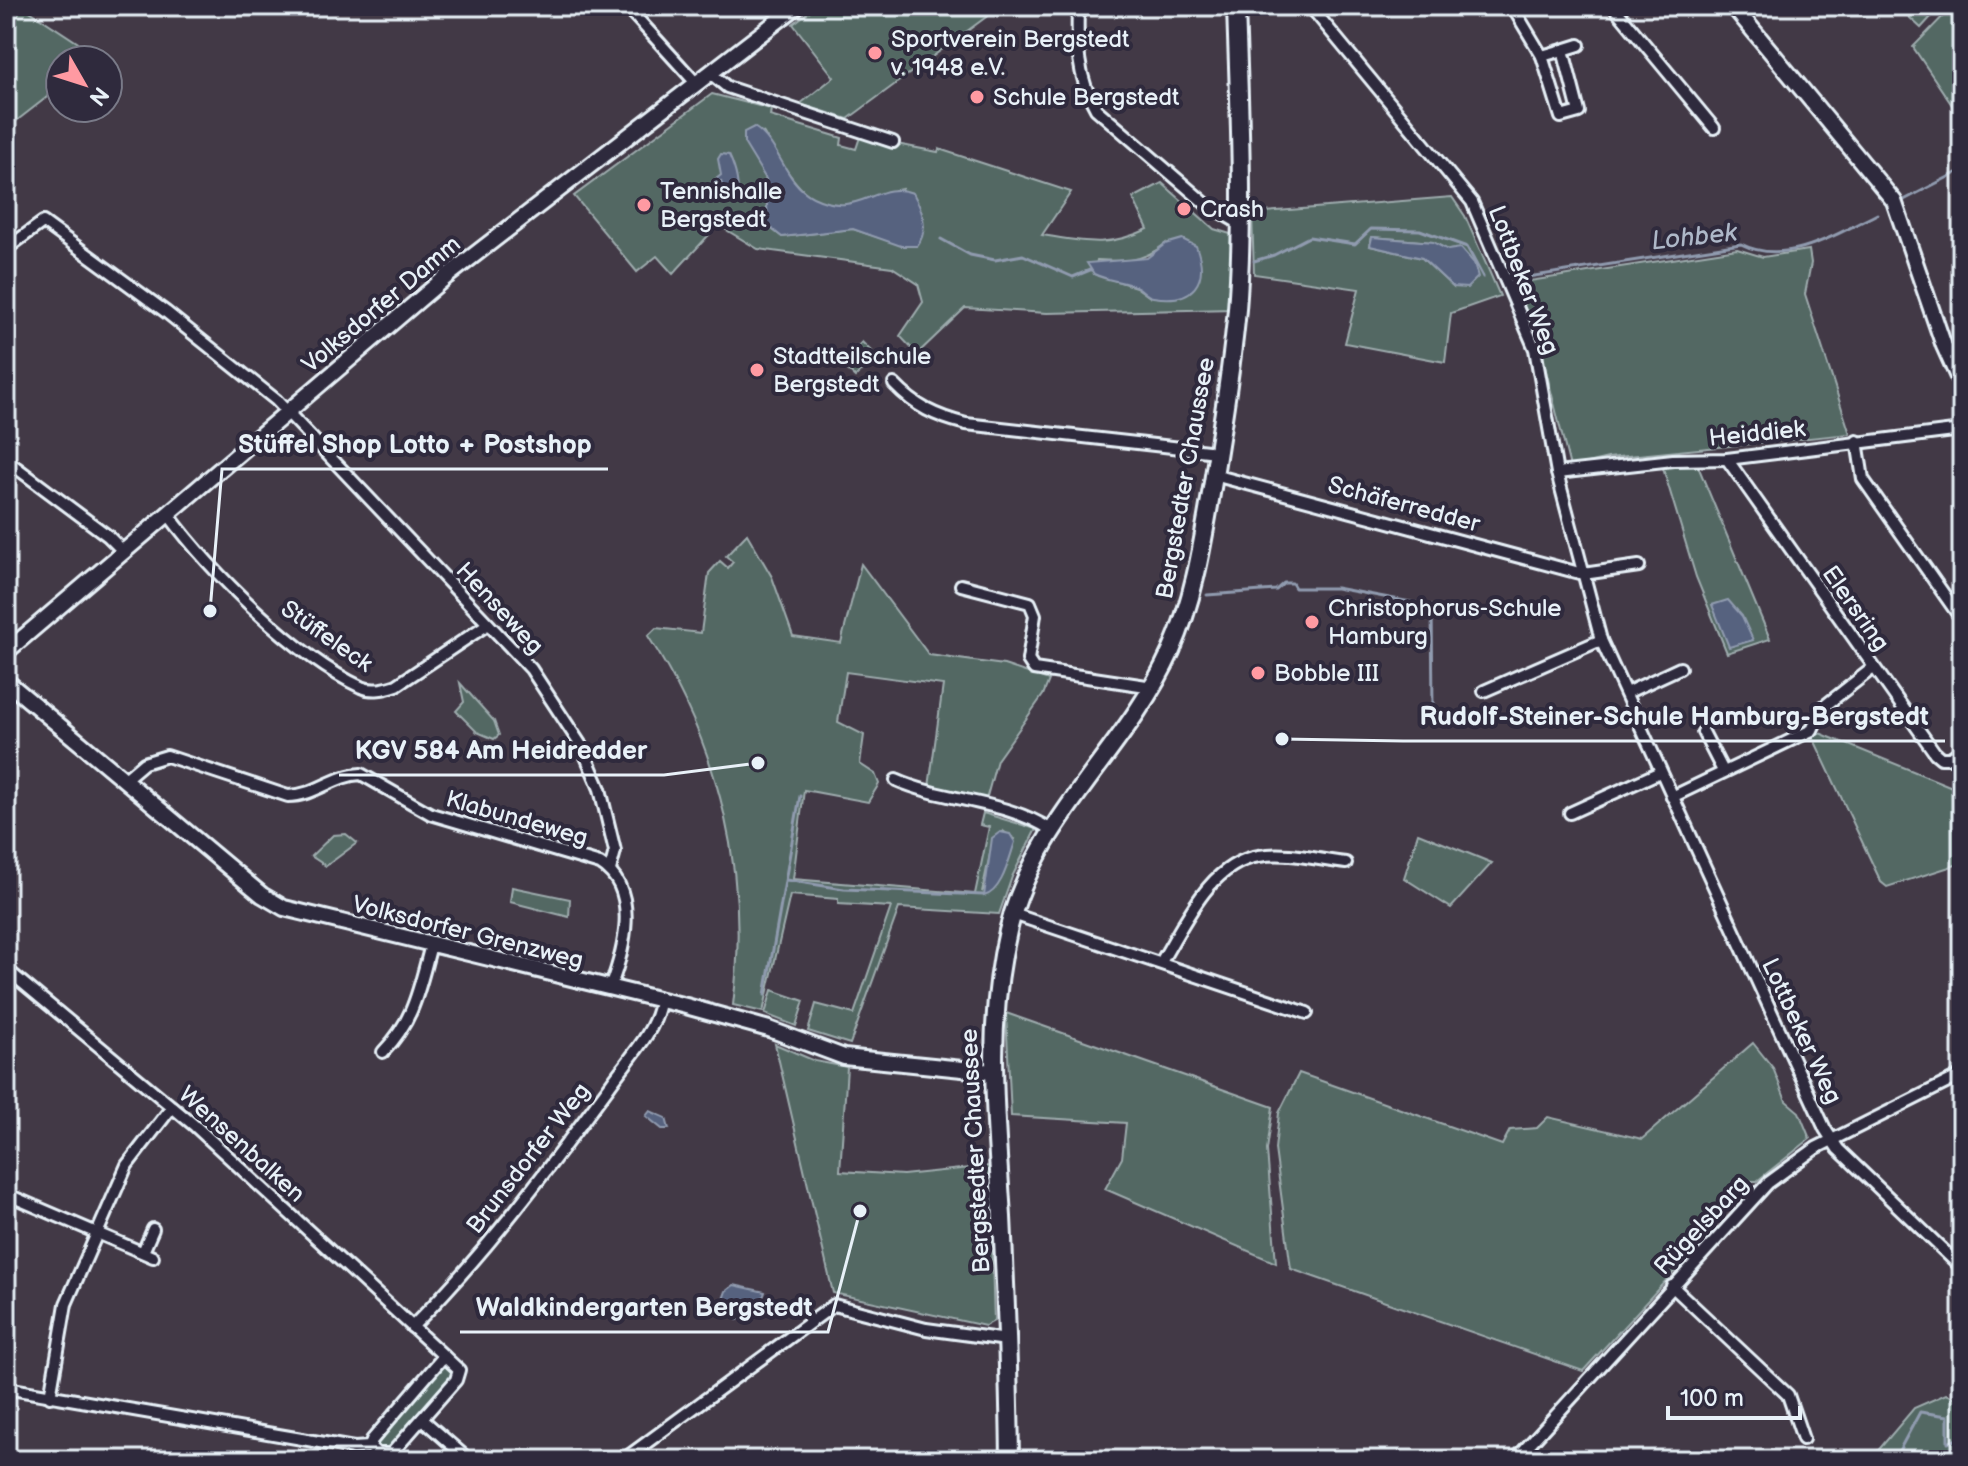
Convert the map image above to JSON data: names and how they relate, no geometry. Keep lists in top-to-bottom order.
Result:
{
  "streets": {
    "main road": ["Bergstedter Chaussee"],
    "street": [
      "Lottbeker Weg",
      "Volksdorfer Damm",
      "Heiddiek",
      "Schäferredder",
      "Henseweg",
      "Elersring",
      "Stüffeleck",
      "Klabundeweg",
      "Volksdorfer Grenzweg",
      "Wensenbalken",
      "Brunsdorfer Weg",
      "Rügelsbarg"
    ]
  },
  "crossings": [
    ["Lottbeker Weg", "Heiddiek"],
    ["Lottbeker Weg", "Schäferredder"],
    ["Lottbeker Weg", "Rügelsbarg"],
    ["Volksdorfer Damm", "Henseweg"],
    ["Volksdorfer Damm", "Stüffeleck"],
    ["Heiddiek", "Elersring"],
    ["Bergstedter Chaussee", "Schäferredder"],
    ["Bergstedter Chaussee", "Volksdorfer Grenzweg"],
    ["Henseweg", "Stüffeleck"],
    ["Henseweg", "Klabundeweg"],
    ["Klabundeweg", "Volksdorfer Grenzweg"],
    ["Volksdorfer Grenzweg", "Brunsdorfer Weg"],
    ["Wensenbalken", "Brunsdorfer Weg"]
  ],
  "water": ["Lohbek"],
  "places": [
    "Sportverein Bergstedt v. 1948 e.V.",
    "Schule Bergstedt",
    "Tennishalle Bergstedt",
    "Crash",
    "Stadtteilschule Bergstedt",
    "Stüffel Shop Lotto + Postshop",
    "Christophorus-Schule Hamburg",
    "Bobble III",
    "Rudolf-Steiner-Schule Hamburg-Bergstedt",
    "KGV 584 Am Heidredder",
    "Waldkindergarten Bergstedt"
  ],
  "scale_bar": "100 m",
  "north": "bottom right"
}
